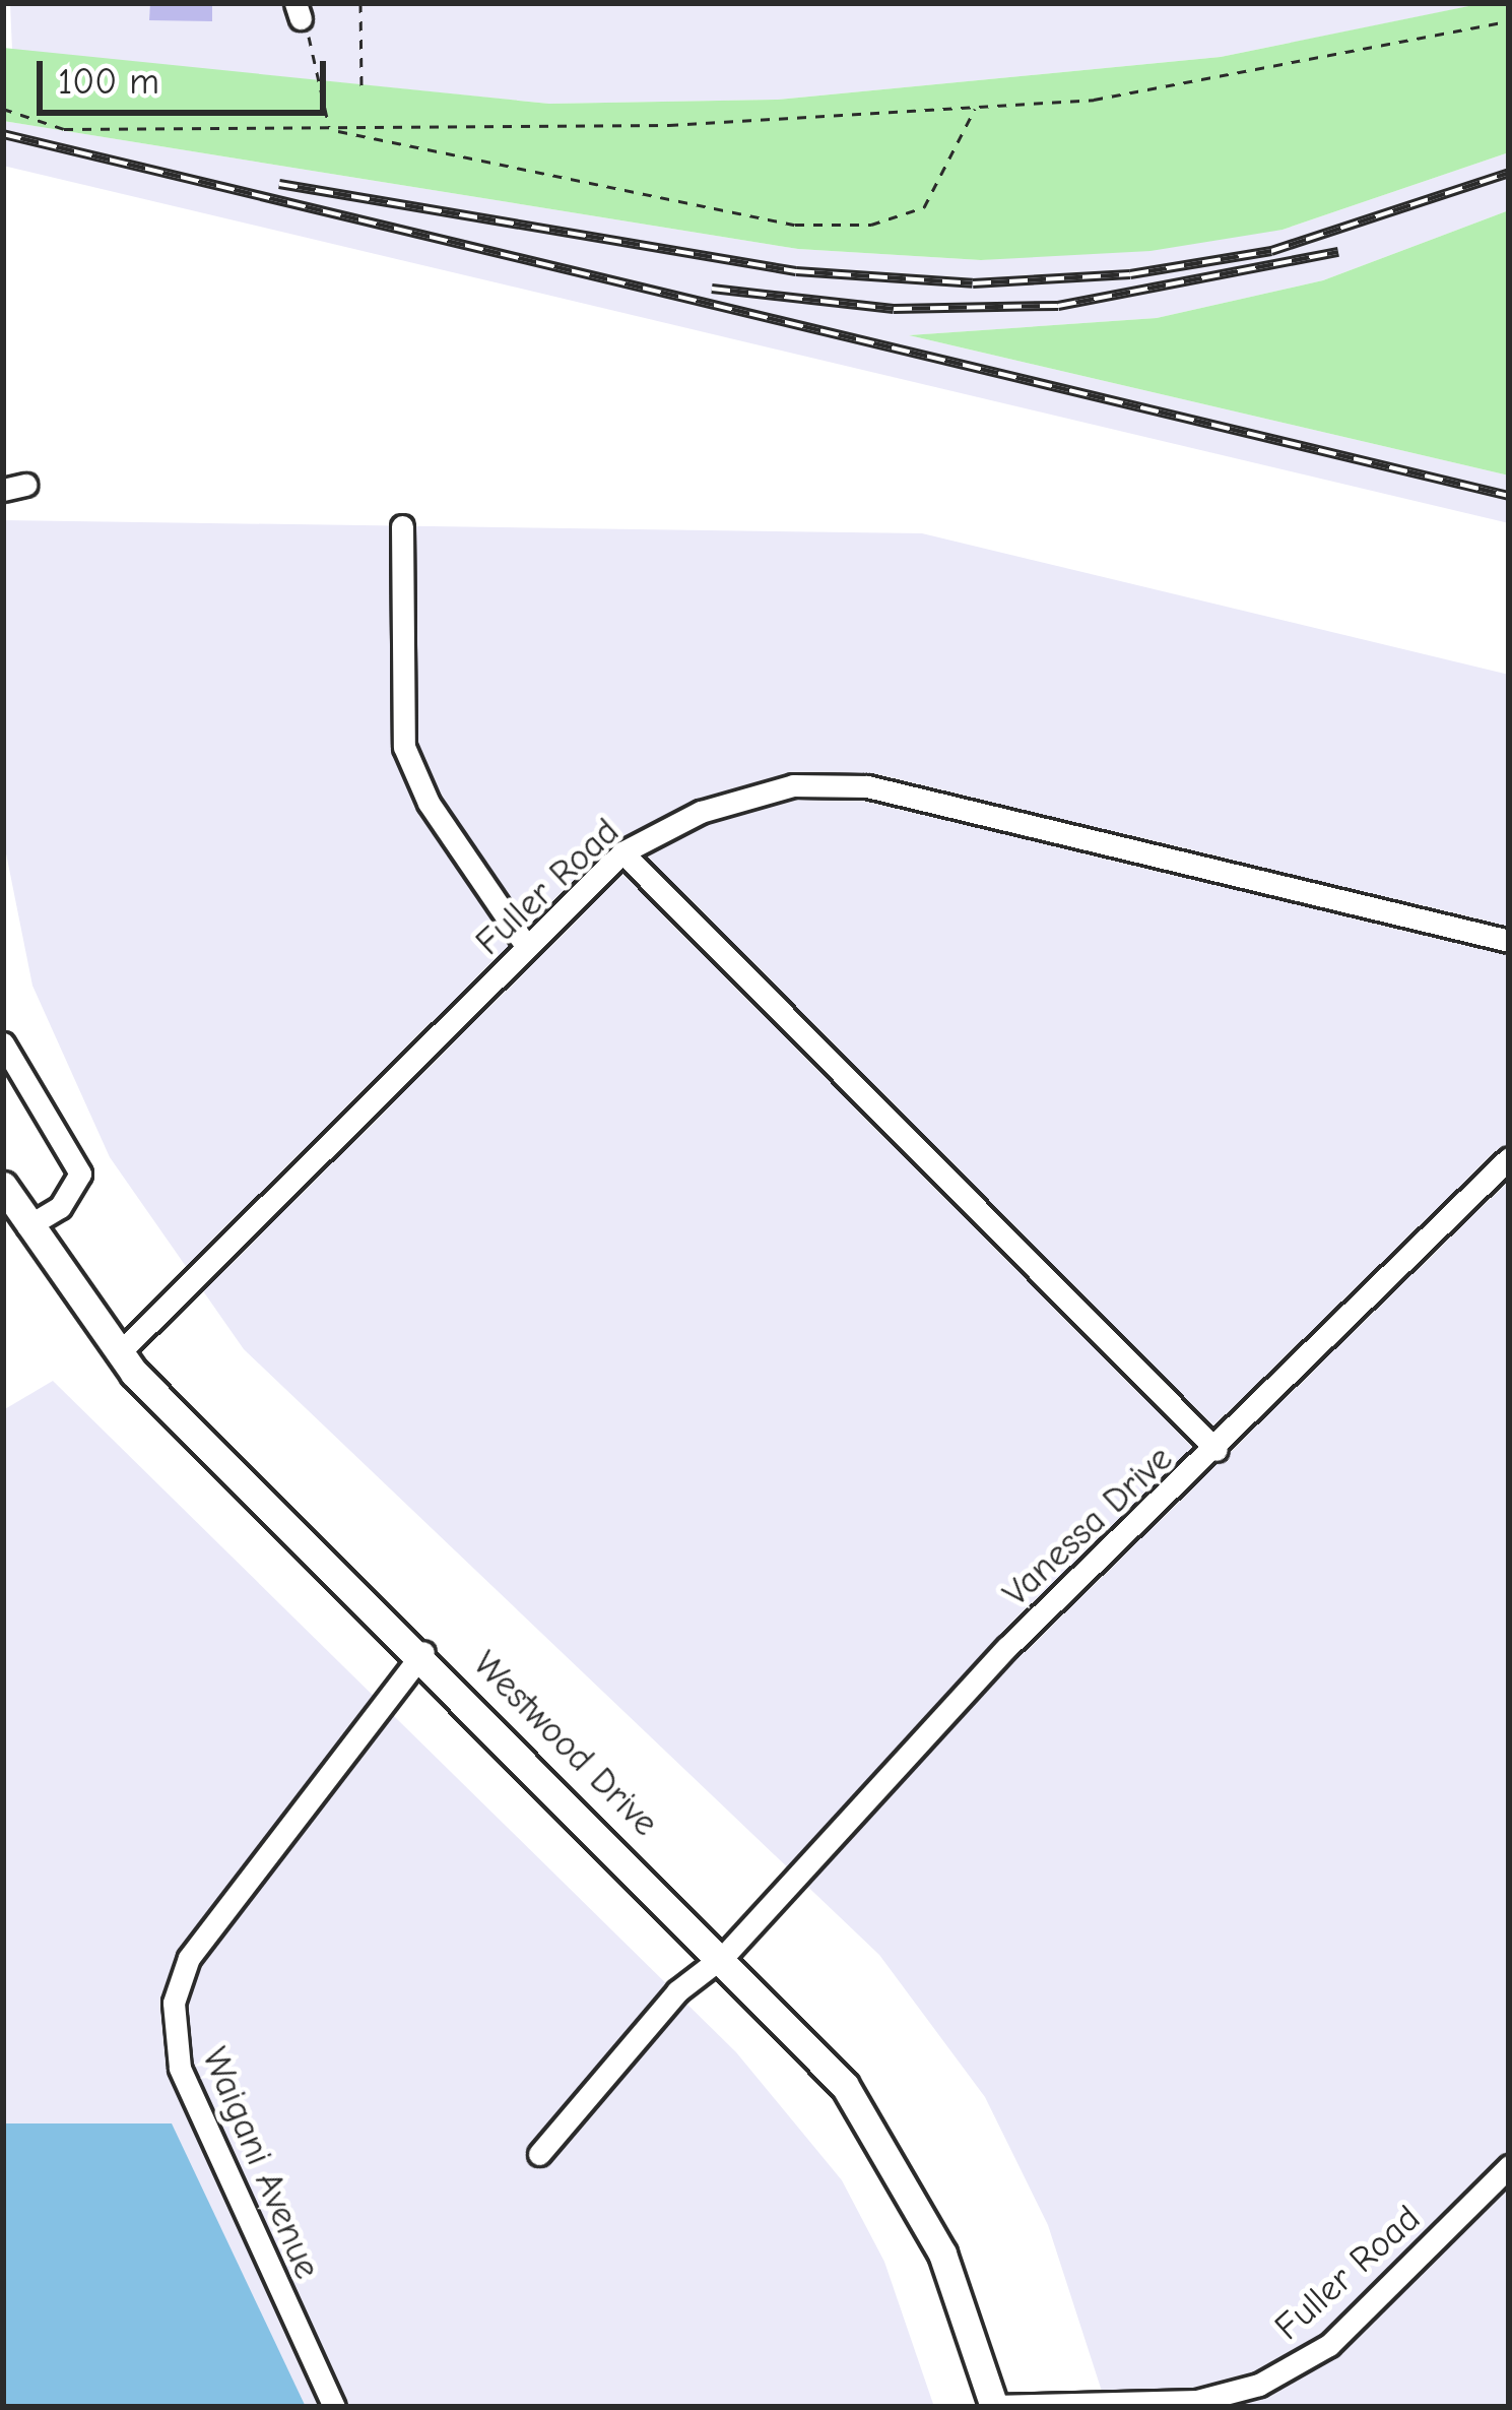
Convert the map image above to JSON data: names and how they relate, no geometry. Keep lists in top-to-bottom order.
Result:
{
  "streets": {
    "main road": ["Westwood Drive"],
    "street": ["Fuller Road", "Vanessa Drive", "Waigani Avenue"]
  },
  "crossings": [
    ["Fuller Road", "Westwood Drive"],
    ["Vanessa Drive", "Westwood Drive"],
    ["Westwood Drive", "Waigani Avenue"]
  ],
  "scale_bar": "100 m"
}
